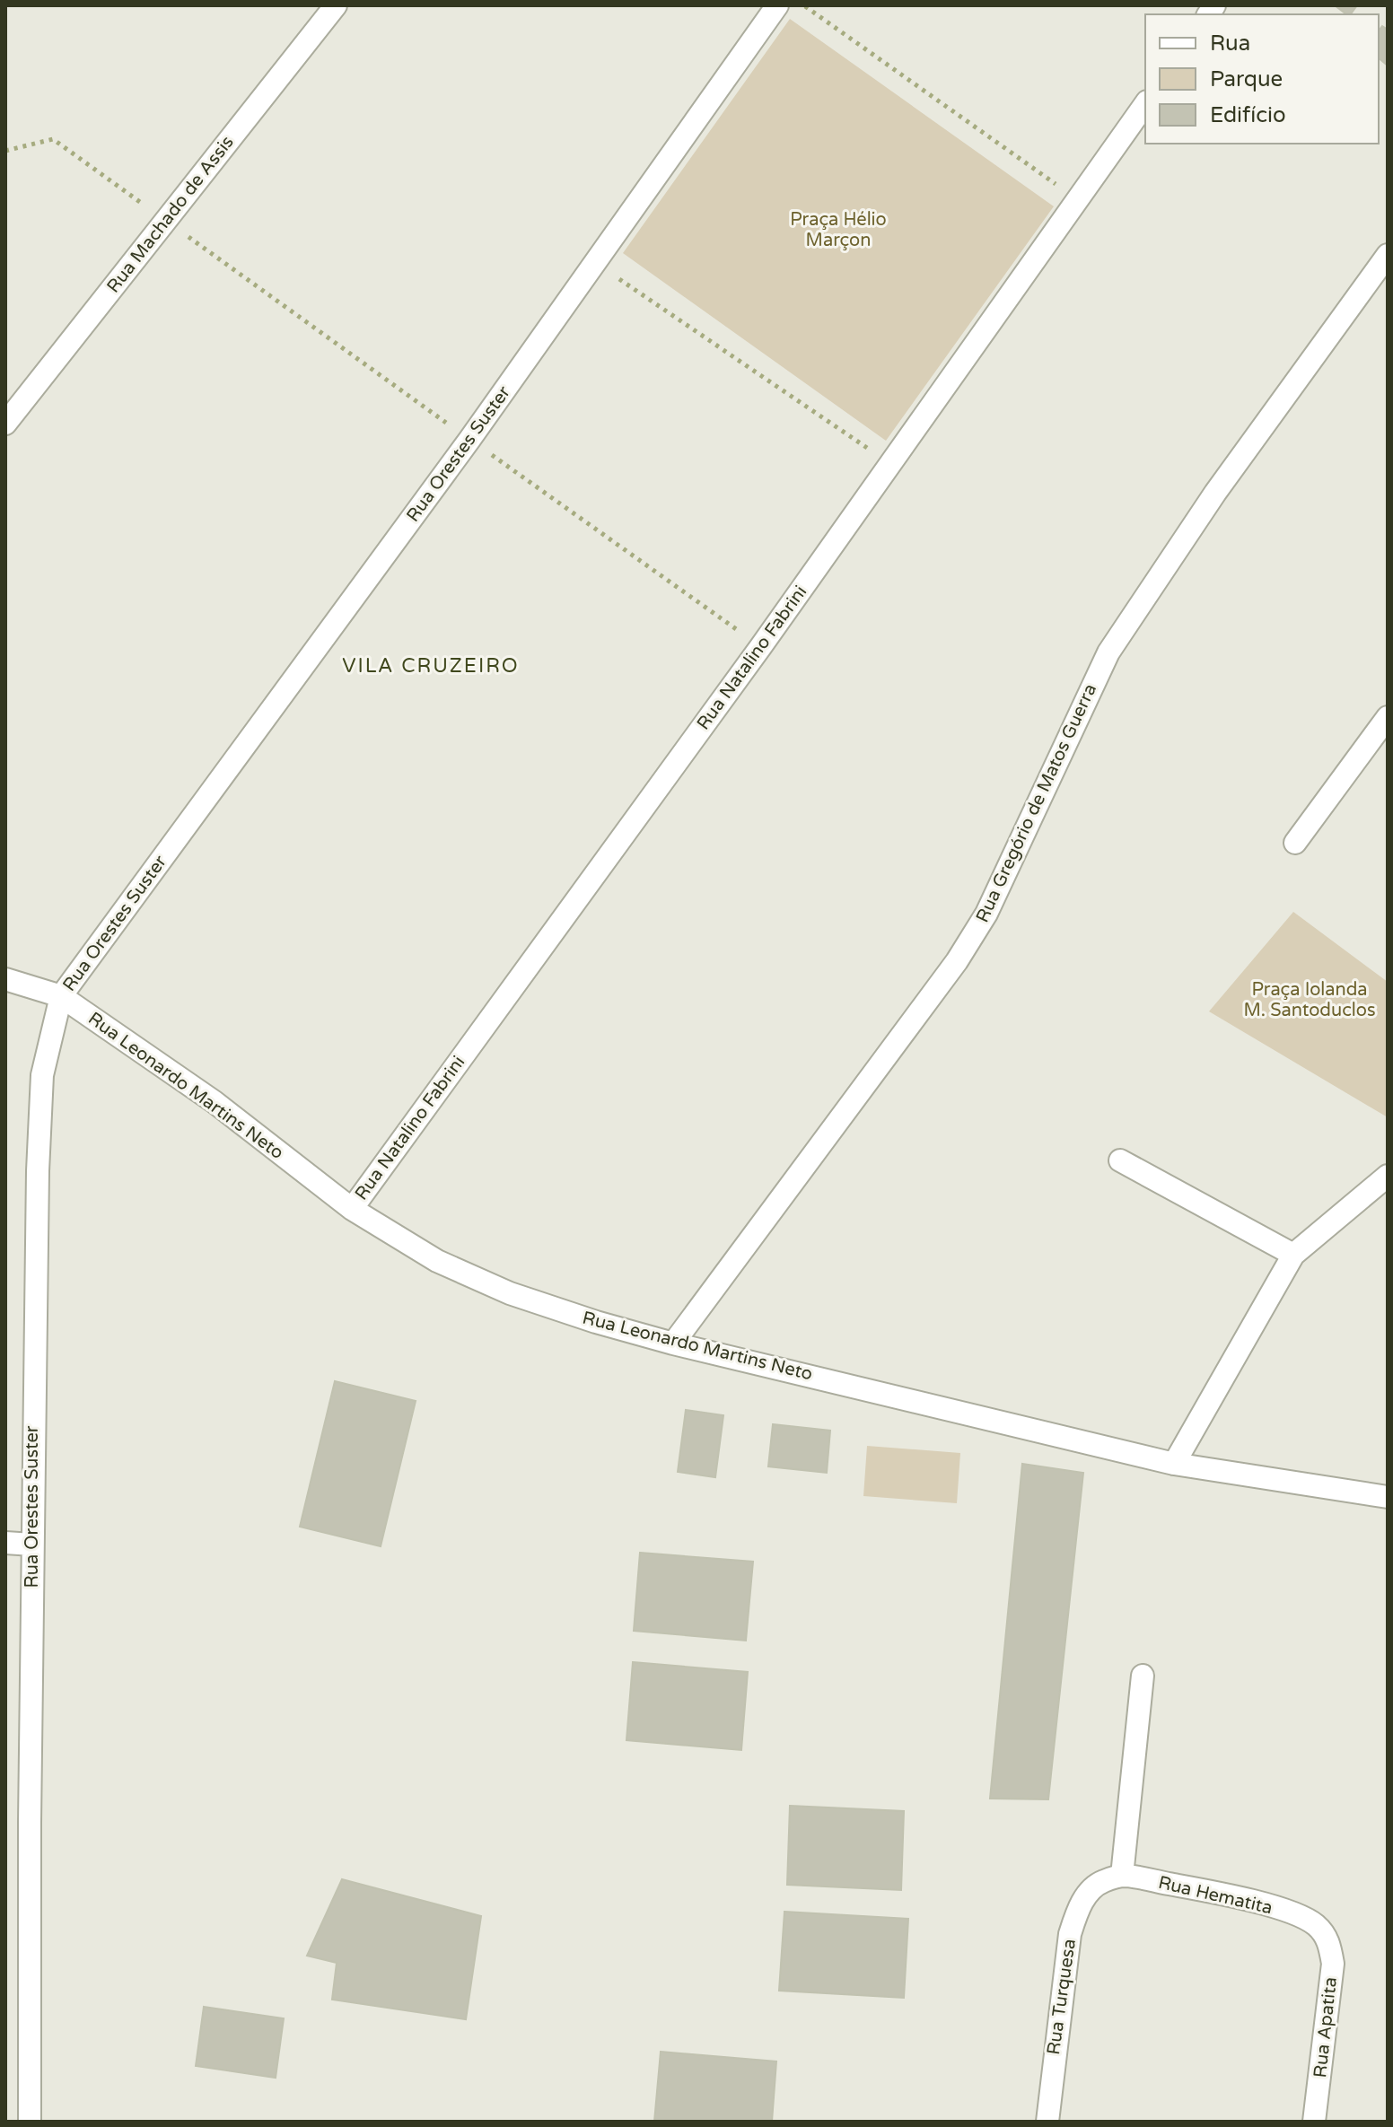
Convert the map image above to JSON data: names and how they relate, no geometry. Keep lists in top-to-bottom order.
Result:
{
  "streets": {
    "street": [
      "Rua Machado de Assis",
      "Rua Orestes Suster",
      "Rua Natalino Fabrini",
      "Rua Gregório de Matos Guerra",
      "Rua Leonardo Martins Neto",
      "Rua Hematita",
      "Rua Turquesa",
      "Rua Apatita"
    ]
  },
  "crossings": [
    ["Rua Orestes Suster", "Rua Leonardo Martins Neto"],
    ["Rua Natalino Fabrini", "Rua Leonardo Martins Neto"],
    ["Rua Gregório de Matos Guerra", "Rua Leonardo Martins Neto"],
    ["Rua Hematita", "Rua Turquesa"],
    ["Rua Hematita", "Rua Apatita"]
  ],
  "districts": ["VILA CRUZEIRO"],
  "parks": ["Praça Hélio Marçon", "Praça Iolanda M. Santoduclos"],
  "legend": ["Rua", "Parque", "Edifício"]
}
